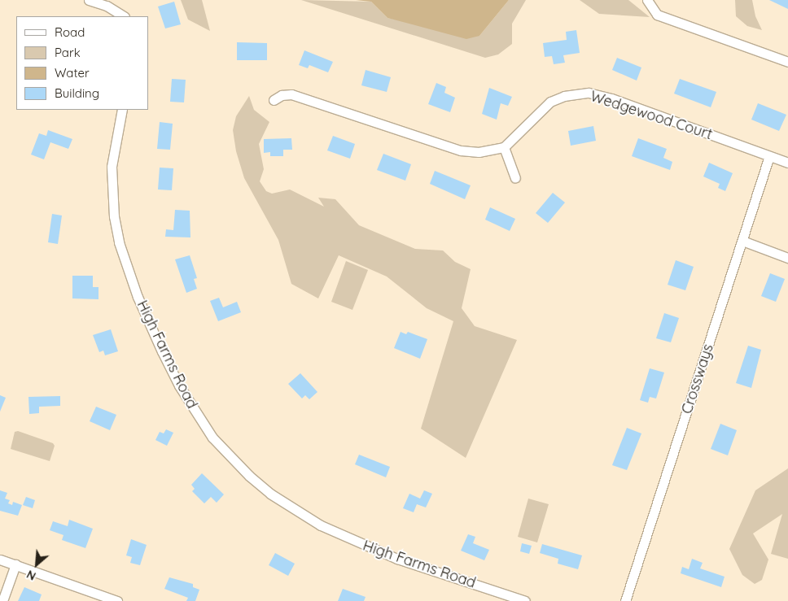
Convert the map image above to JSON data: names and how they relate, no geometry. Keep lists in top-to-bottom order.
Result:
{
  "streets": {
    "street": ["Wedgewood Court", "High Farms Road", "Crossways"]
  },
  "crossings": [
    ["Wedgewood Court", "Crossways"]
  ],
  "legend": [
    "Road",
    "Park",
    "Water",
    "Building"
  ],
  "north": "bottom left"
}
